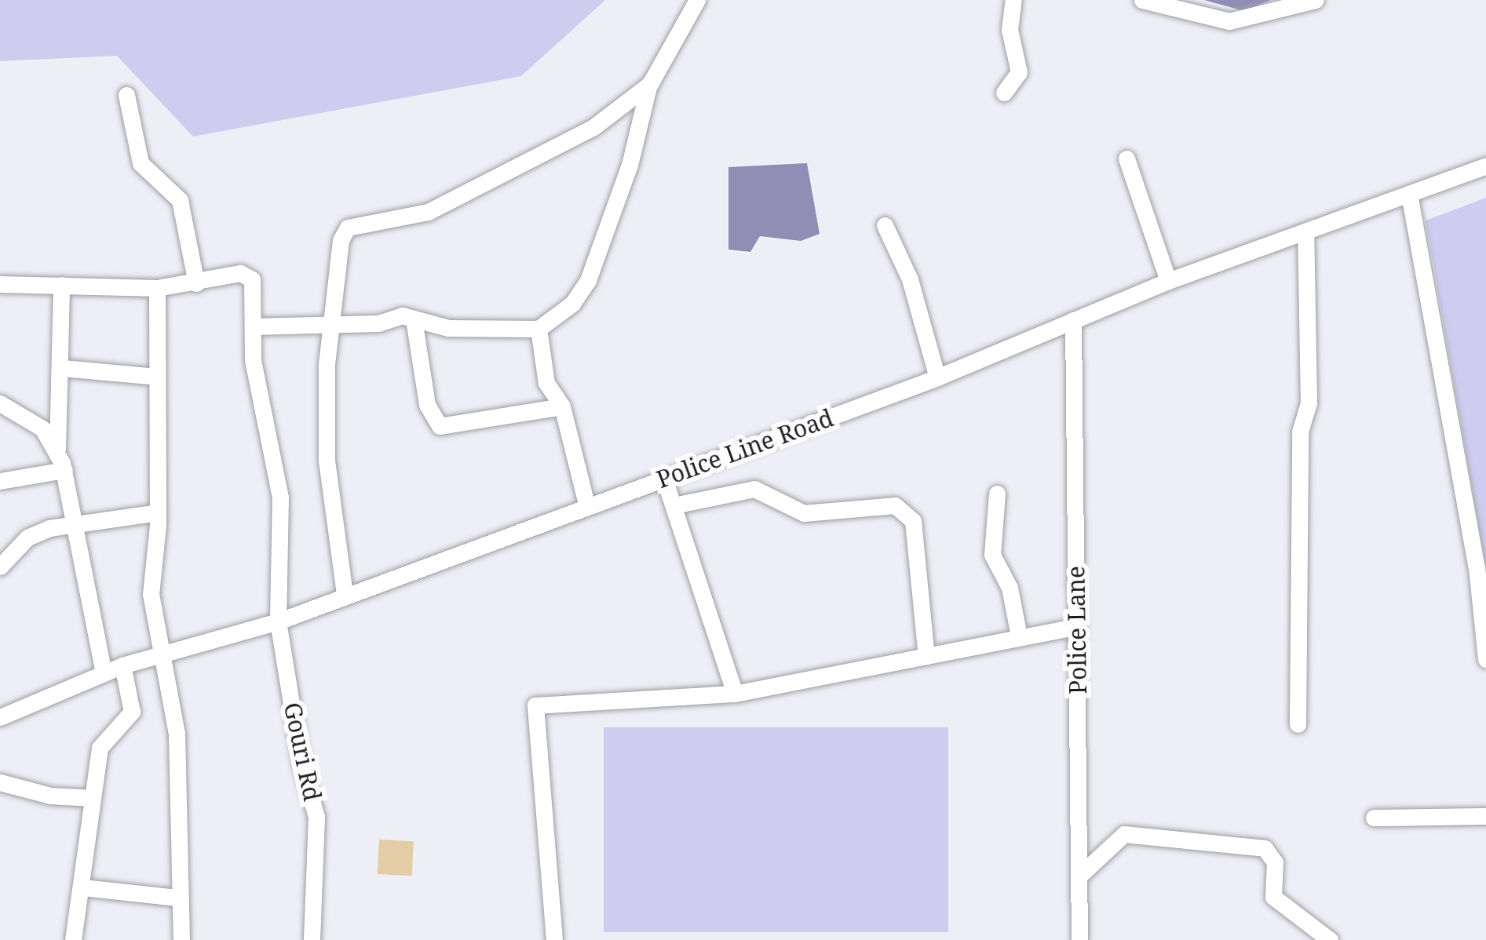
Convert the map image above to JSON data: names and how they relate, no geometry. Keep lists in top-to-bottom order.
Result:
{
  "streets": {
    "street": ["Police Line Road", "Police Lane", "Gouri Rd"]
  },
  "crossings": [
    ["Police Line Road", "Police Lane"],
    ["Police Line Road", "Gouri Rd"]
  ]
}
